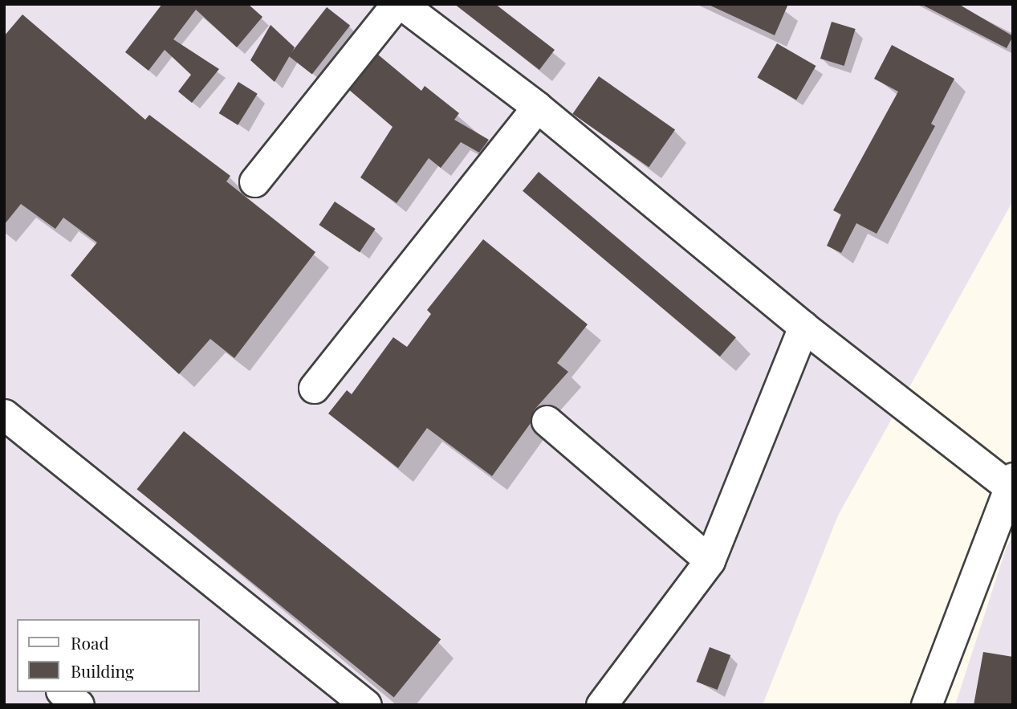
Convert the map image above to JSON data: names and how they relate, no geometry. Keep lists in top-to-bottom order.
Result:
{
  "legend": ["Road", "Building"]
}
